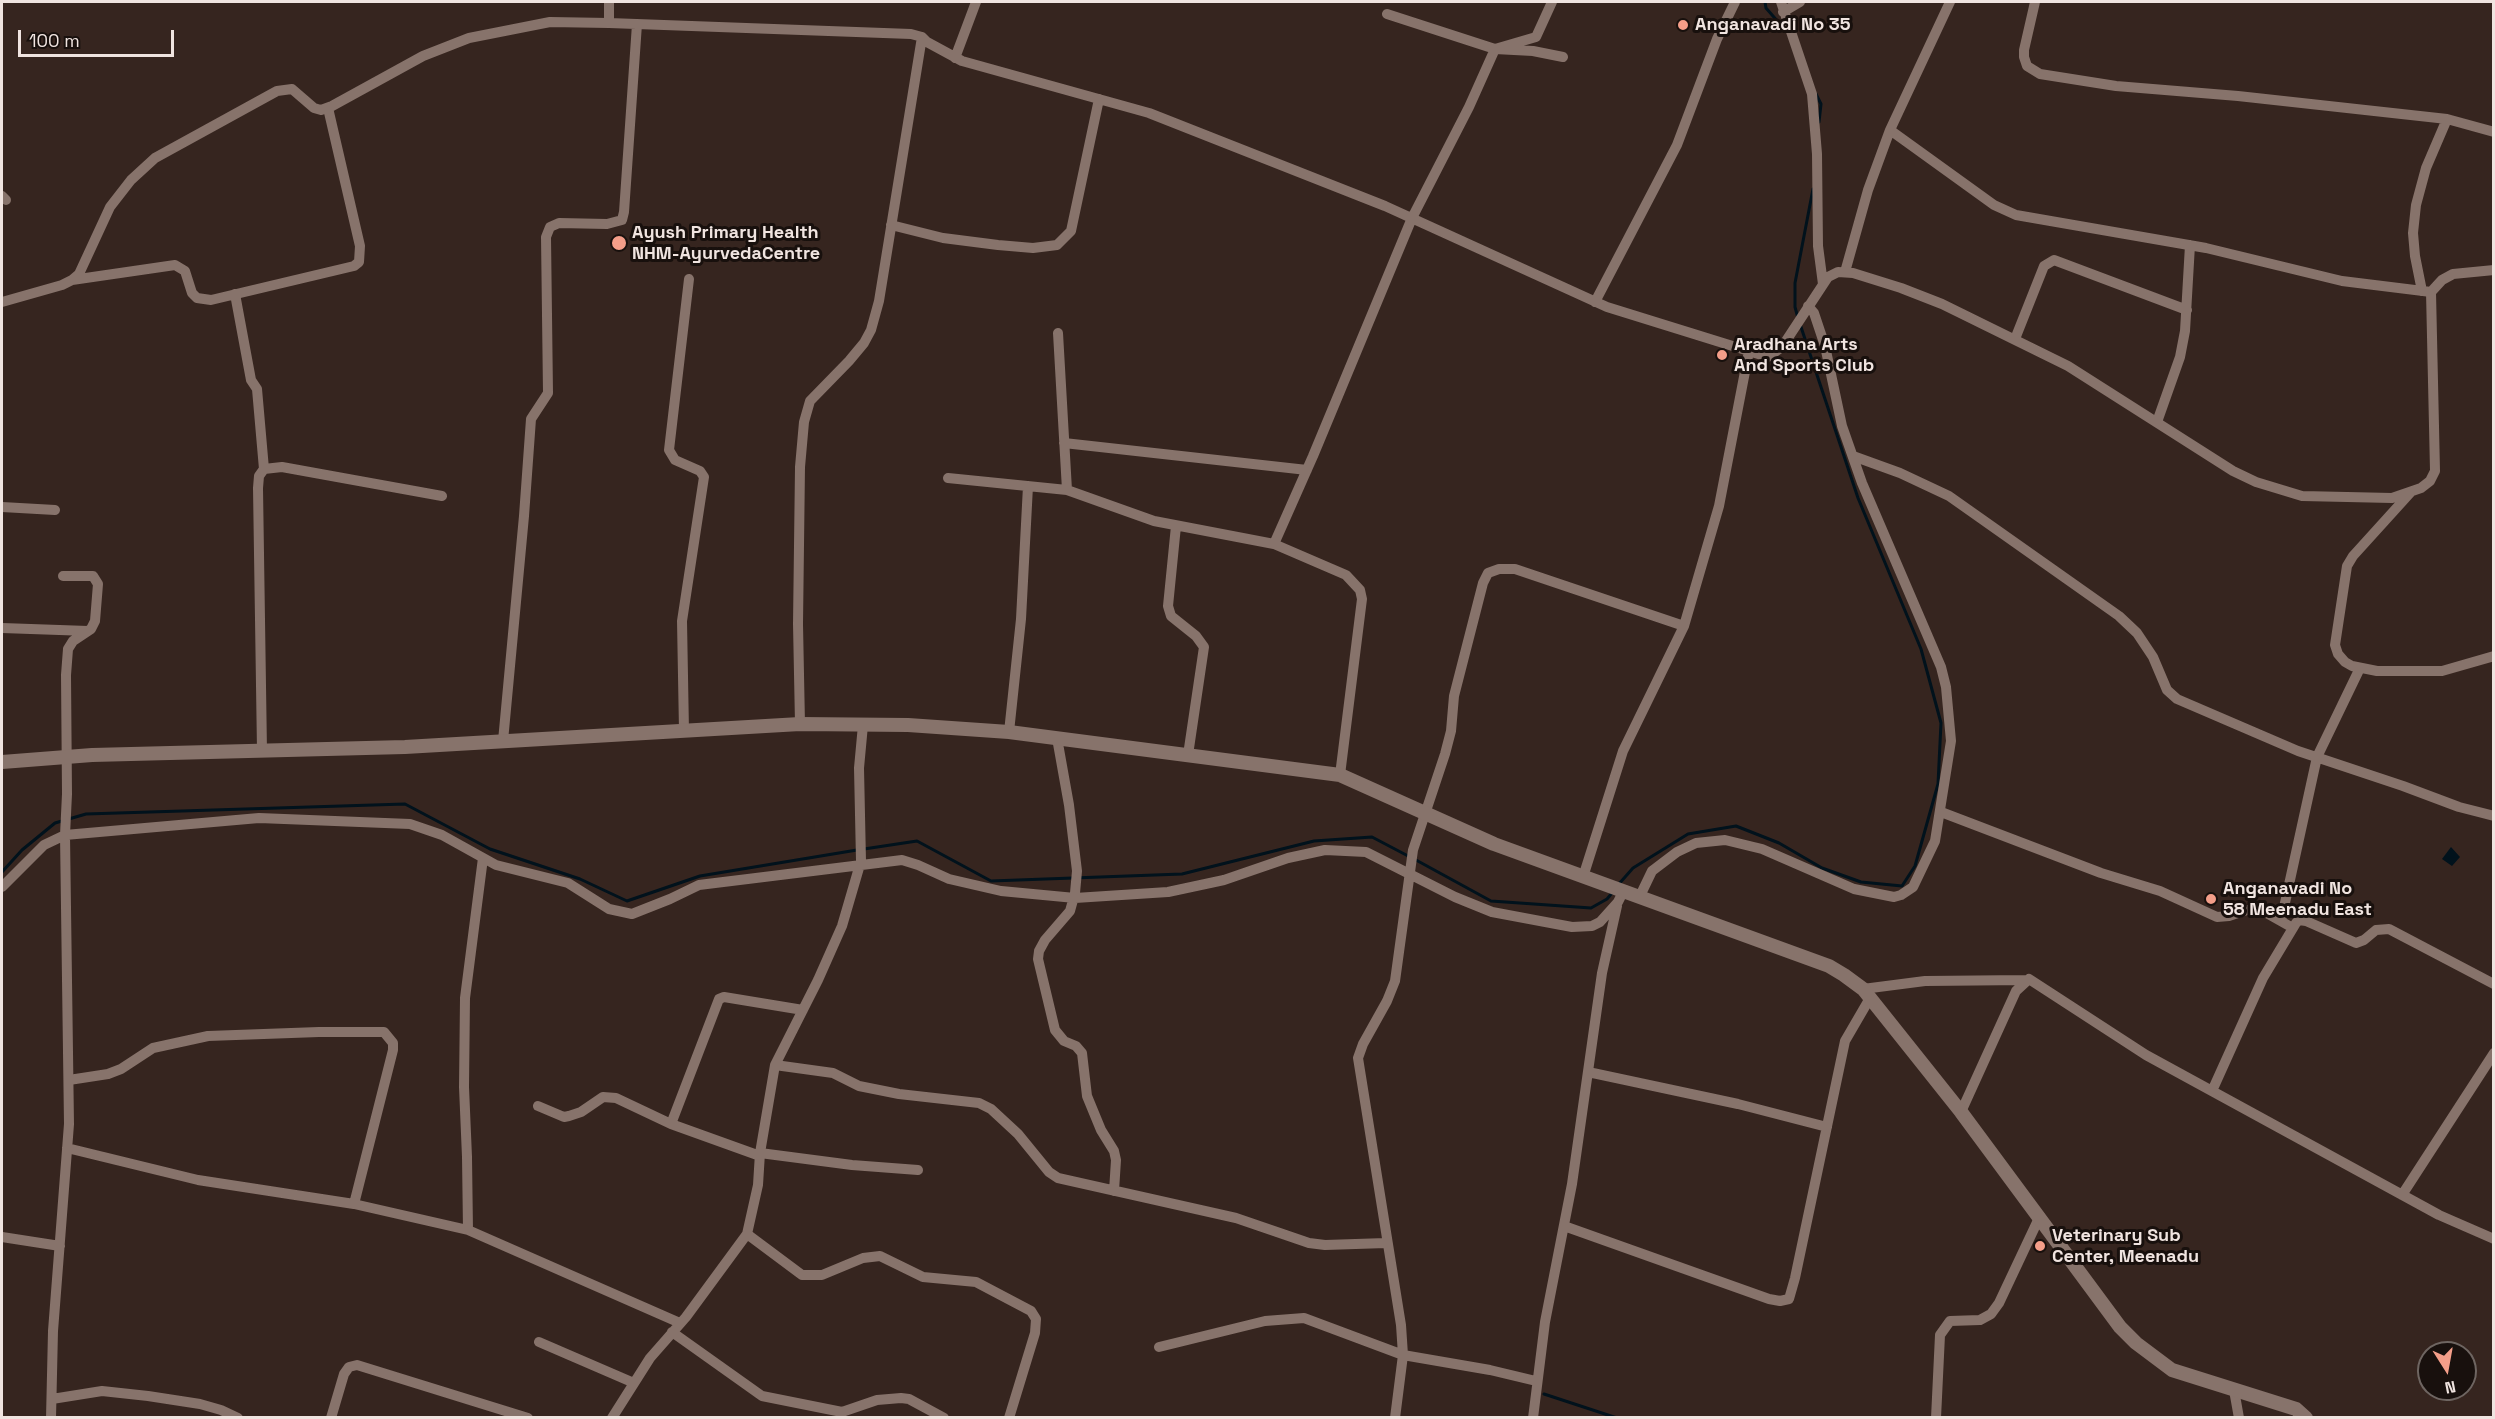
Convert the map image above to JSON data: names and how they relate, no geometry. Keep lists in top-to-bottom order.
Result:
{
  "places": [
    "Anganavadi No 35",
    "Ayush Primary Health NHM-AyurvedaCentre",
    "Aradhana Arts And Sports Club",
    "Anganavadi No 58 Meenadu East",
    "Veterinary Sub Center, Meenadu"
  ],
  "scale_bar": "100 m",
  "north": "bottom"
}
